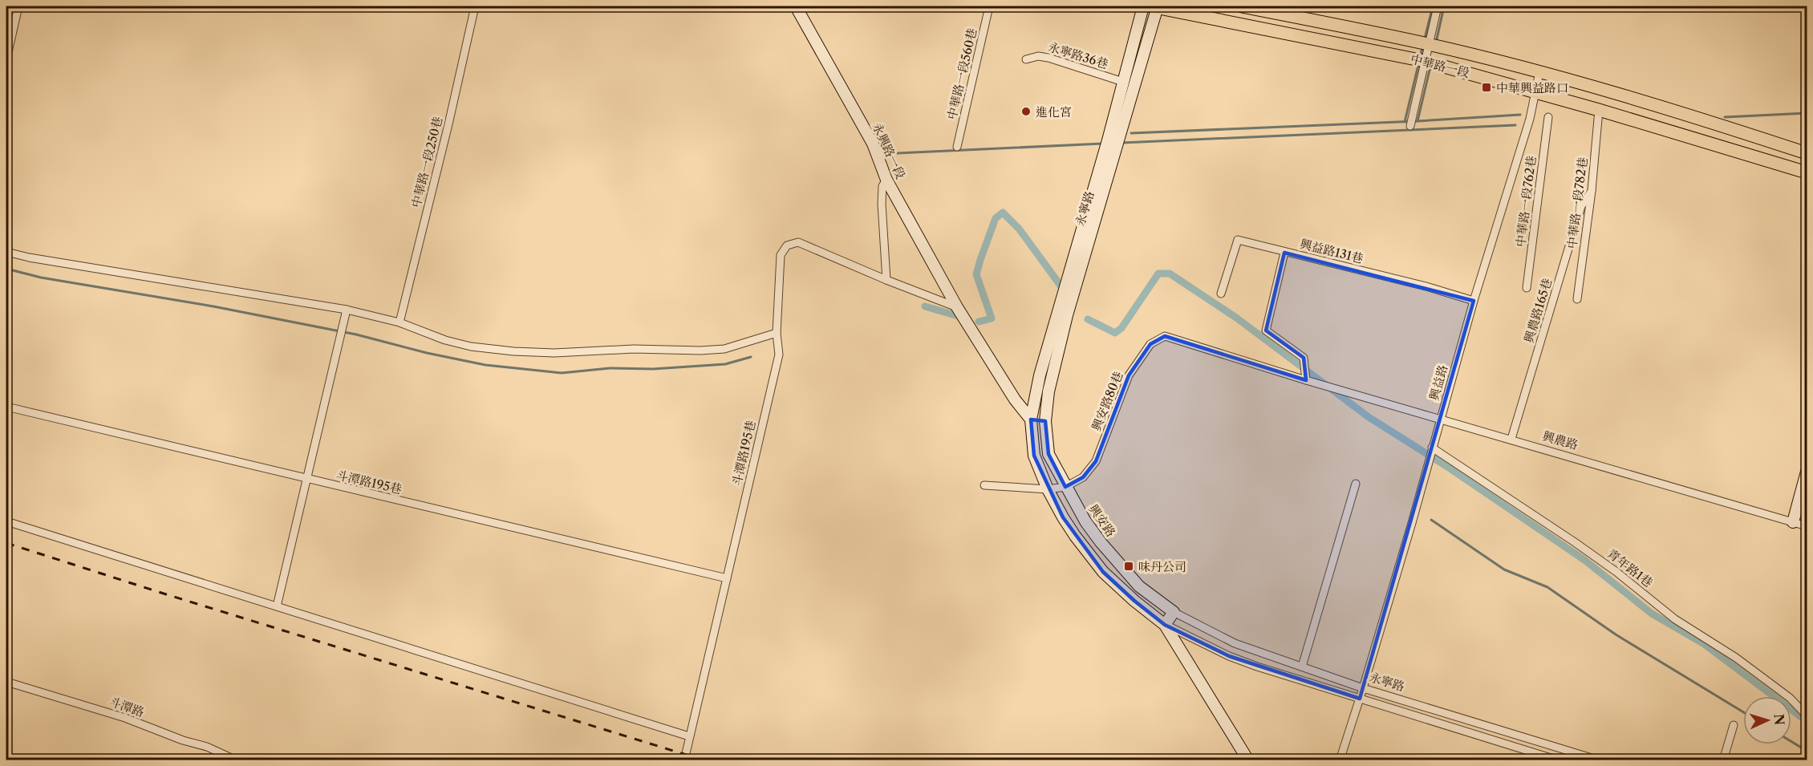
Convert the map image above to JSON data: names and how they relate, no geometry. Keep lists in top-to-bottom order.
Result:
{
  "streets": {
    "main road": ["中華路一段"],
    "street": [
      "永寧路36巷",
      "中華路一段560巷",
      "永興路一段",
      "中華路一段250巷",
      "中華路一段762巷",
      "中華路一段782巷",
      "永寧路",
      "興益路131巷",
      "興農路165巷",
      "興益路",
      "興安路80巷",
      "興農路",
      "斗潭路195巷",
      "興安路",
      "青年路1巷",
      "斗潭路"
    ]
  },
  "crossings": [
    ["永寧路36巷", "永寧路"],
    ["中華路一段", "中華路一段782巷"],
    ["中華路一段", "永寧路"],
    ["中華路一段", "興益路"],
    ["中華路一段782巷", "興農路165巷"],
    ["永寧路", "興益路"],
    ["永寧路", "興安路"],
    ["興益路131巷", "興益路"],
    ["興農路165巷", "興農路"],
    ["興益路", "興農路"],
    ["興益路", "青年路1巷"],
    ["興安路80巷", "興農路"],
    ["興安路80巷", "興安路"]
  ],
  "places": {
    "transit": ["中華興益路口", "味丹公司"],
    "other": ["進化宮"]
  },
  "north": "right"
}
